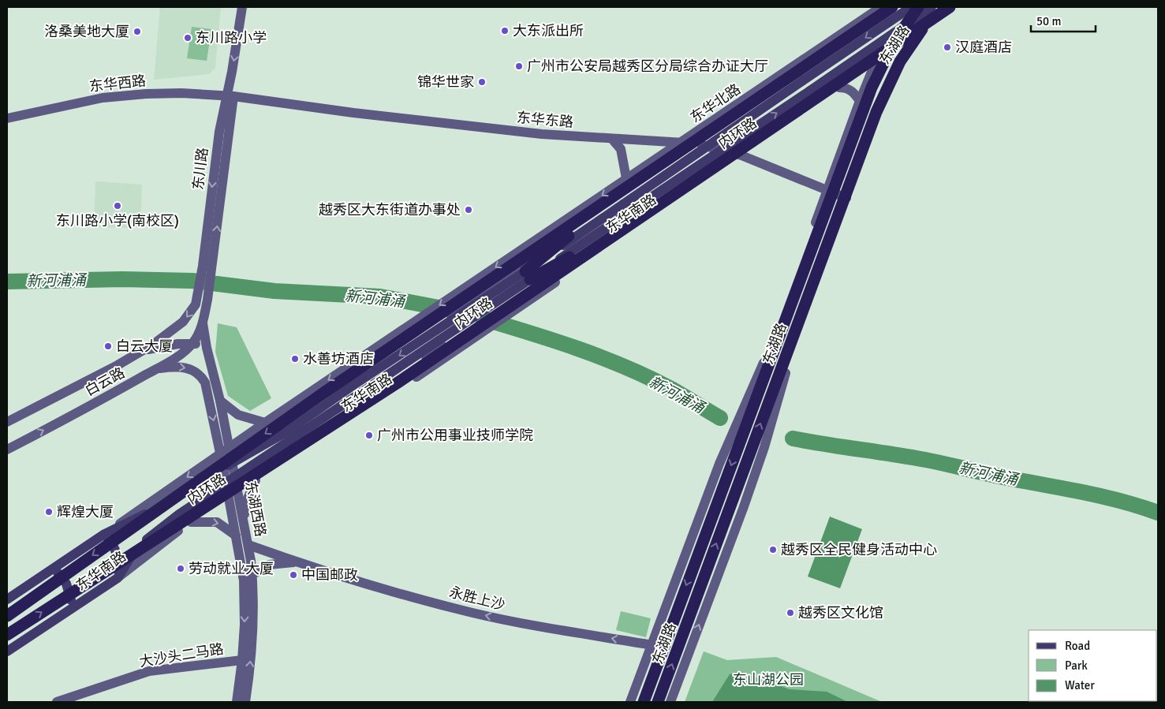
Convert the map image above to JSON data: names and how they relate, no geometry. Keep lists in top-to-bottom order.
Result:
{
  "streets": {
    "highway": ["东湖路", "内环路"],
    "main road": [
      "东华西路",
      "东华北路",
      "东华东路",
      "东川路",
      "东华南路",
      "白云路",
      "东湖西路",
      "永胜上沙",
      "大沙头二马路"
    ]
  },
  "crossings": [
    ["东湖路", "内环路"],
    ["东华西路", "东华东路"],
    ["东华西路", "东川路"],
    ["东华北路", "东华东路"],
    ["东华北路", "东华南路"],
    ["东华东路", "东川路"],
    ["东华东路", "东华南路"],
    ["内环路", "东华南路"],
    ["东川路", "白云路"],
    ["东华南路", "东湖西路"],
    ["白云路", "东湖西路"],
    ["东湖西路", "大沙头二马路"]
  ],
  "one_way": ["永胜上沙"],
  "water": ["新河浦涌"],
  "parks": ["东山湖公园"],
  "places": [
    "大东派出所",
    "洛桑美地大厦",
    "东川路小学",
    "汉庭酒店",
    "广州市公安局越秀区分局综合办证大厅",
    "锦华世家",
    "东川路小学(南校区)",
    "越秀区大东街道办事处",
    "白云大厦",
    "水善坊酒店",
    "广州市公用事业技师学院",
    "辉煌大厦",
    "越秀区全民健身活动中心",
    "劳动就业大厦",
    "中国邮政",
    "越秀区文化馆"
  ],
  "legend": ["Road", "Park", "Water"],
  "scale_bar": "50 m"
}
